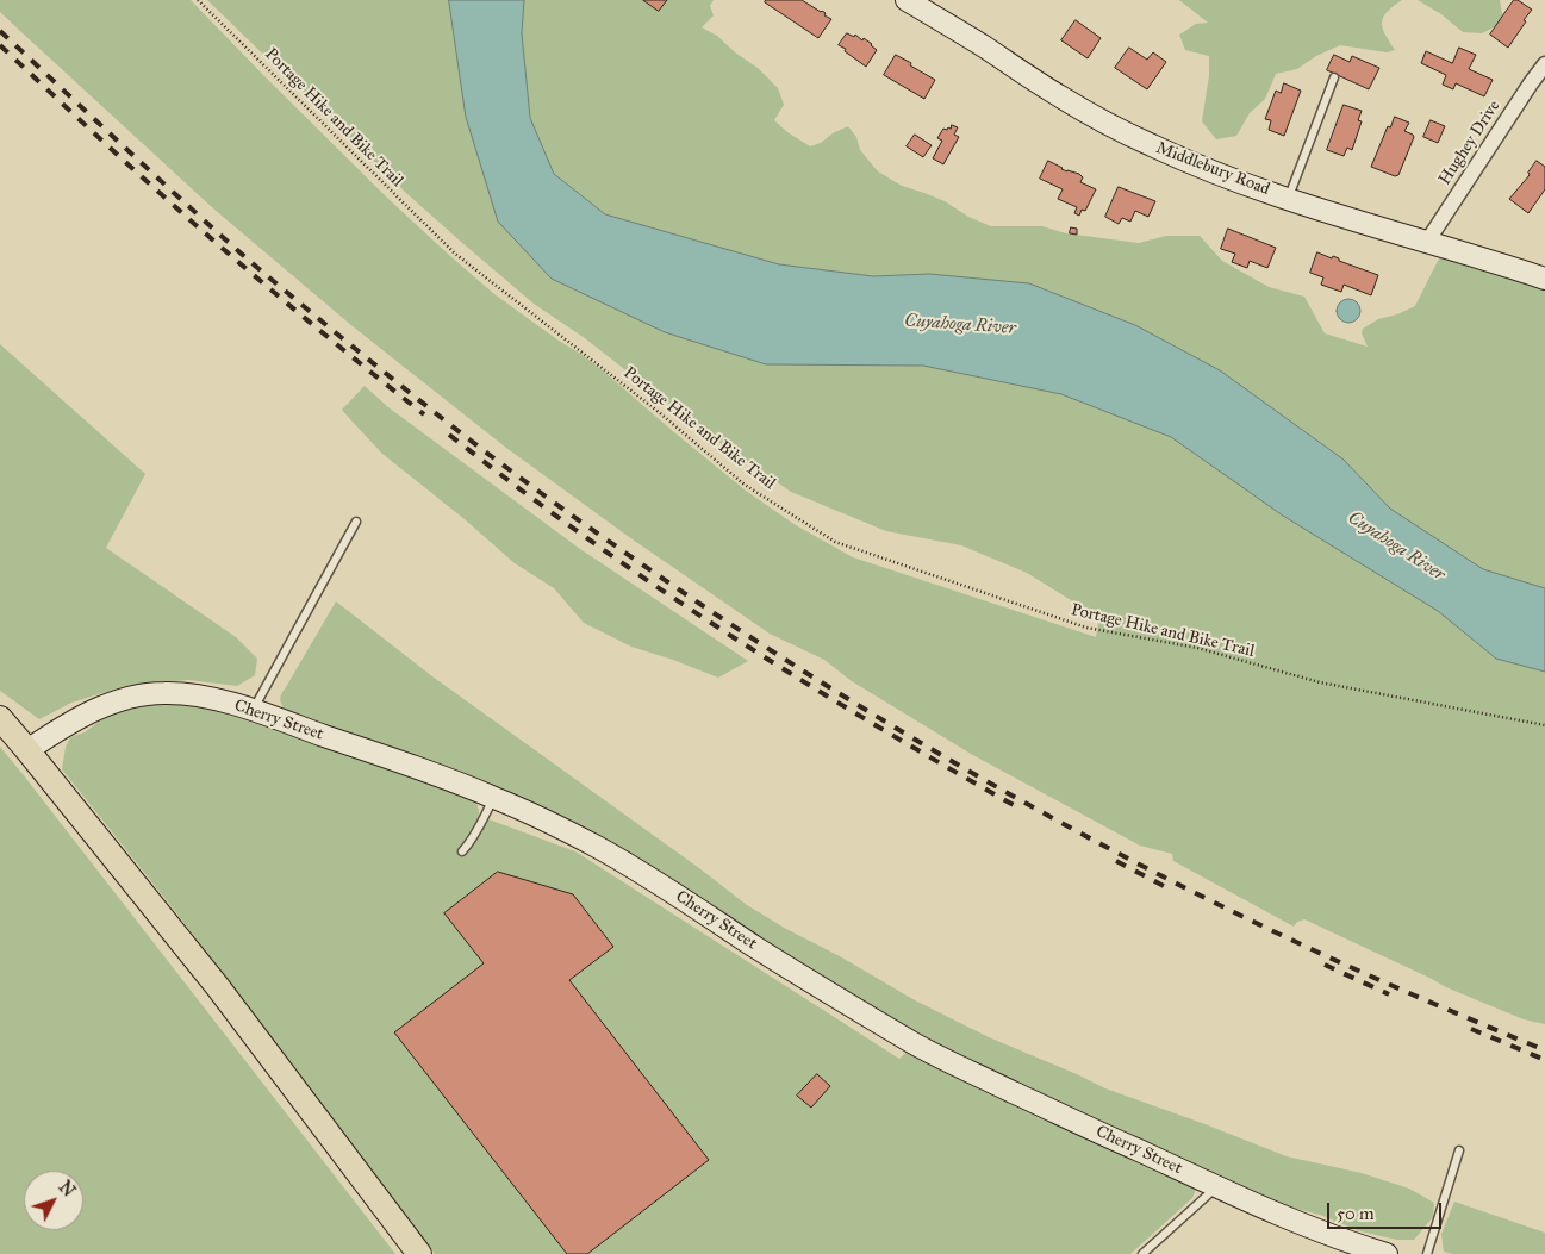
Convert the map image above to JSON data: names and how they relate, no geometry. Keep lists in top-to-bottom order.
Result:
{
  "streets": {
    "street": ["Hughey Drive", "Middlebury Road", "Cherry Street"],
    "path": ["Portage Hike and Bike Trail"]
  },
  "crossings": [
    ["Hughey Drive", "Middlebury Road"]
  ],
  "water": ["Cuyahoga River"],
  "scale_bar": "50 m",
  "north": "top right"
}
